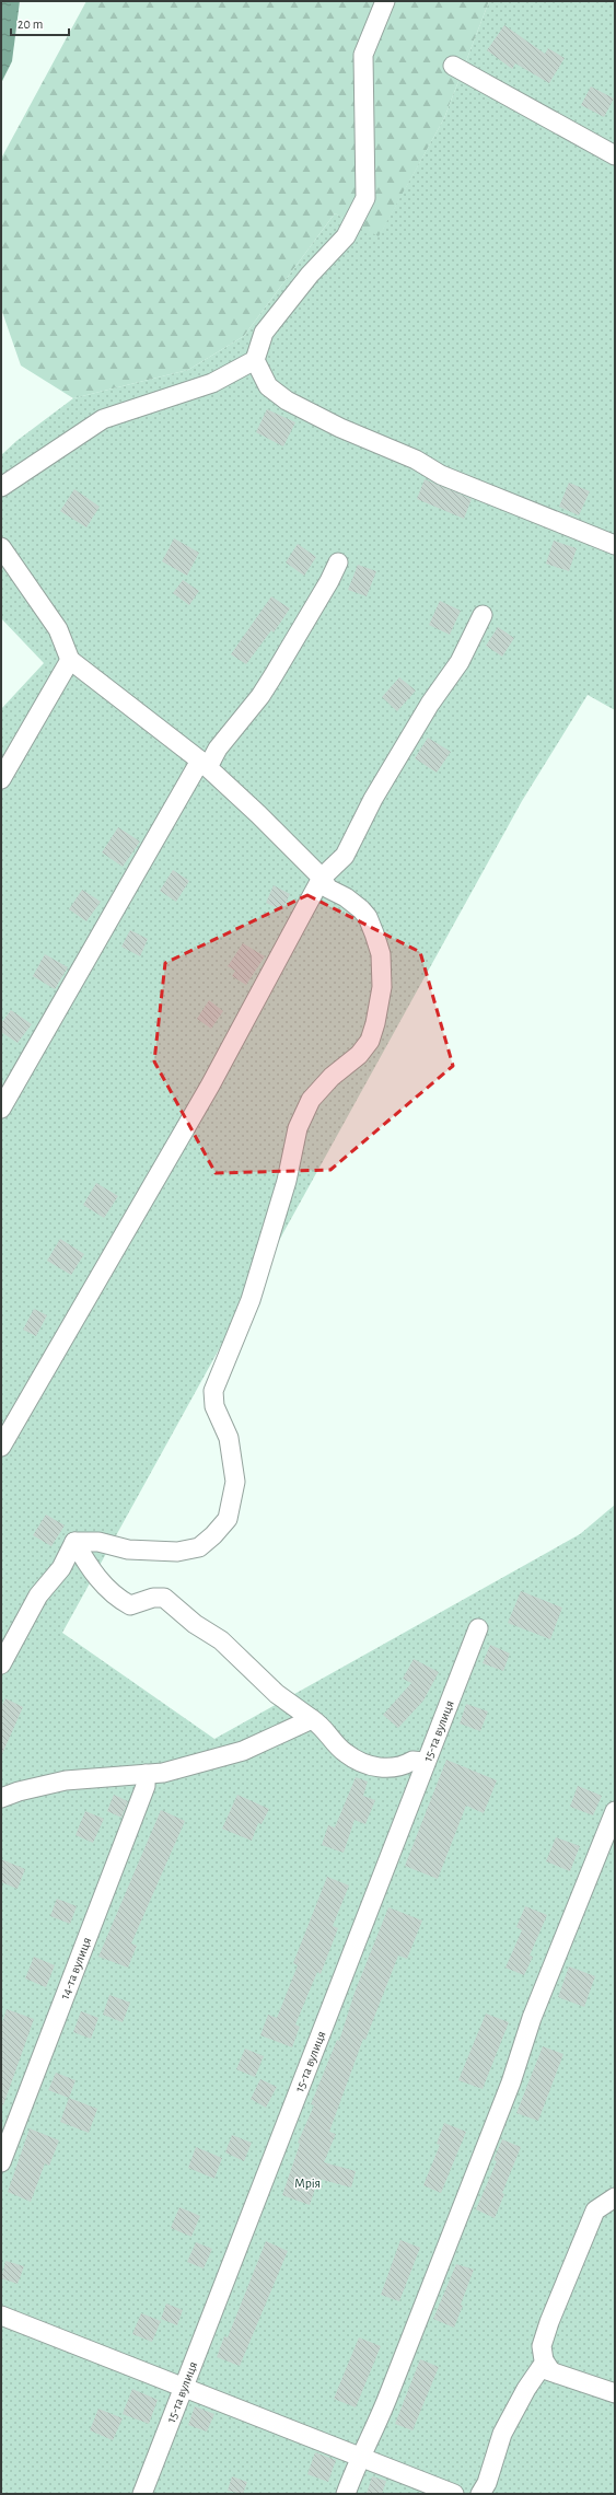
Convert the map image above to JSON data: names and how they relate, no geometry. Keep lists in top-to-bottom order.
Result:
{
  "streets": {
    "street": ["15-та вулиця", "14-та вулиця"]
  },
  "parks": ["Мрія"],
  "scale_bar": "20 m"
}
